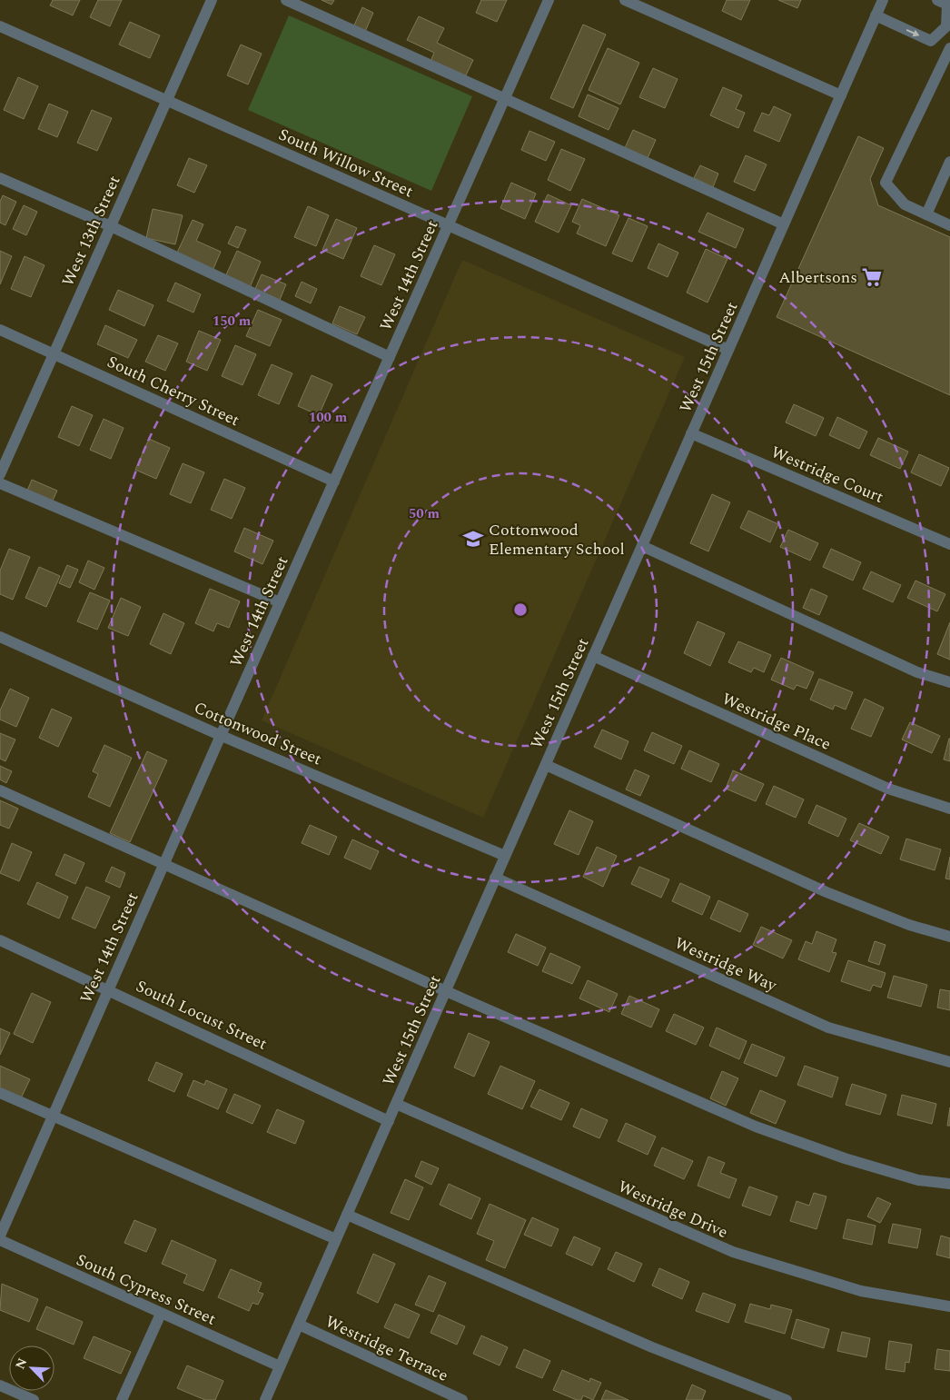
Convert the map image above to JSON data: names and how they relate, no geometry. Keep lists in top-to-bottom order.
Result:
{
  "streets": {
    "street": [
      "South Willow Street",
      "West 13th Street",
      "West 14th Street",
      "West 15th Street",
      "South Cherry Street",
      "Westridge Court",
      "Westridge Place",
      "Cottonwood Street",
      "Westridge Way",
      "South Locust Street",
      "Westridge Drive",
      "South Cypress Street",
      "Westridge Terrace"
    ]
  },
  "crossings": [
    ["South Willow Street", "West 13th Street"],
    ["South Willow Street", "West 14th Street"],
    ["South Willow Street", "West 15th Street"],
    ["West 13th Street", "South Cherry Street"],
    ["West 14th Street", "South Cherry Street"],
    ["West 14th Street", "Cottonwood Street"],
    ["West 14th Street", "South Locust Street"],
    ["West 15th Street", "Westridge Court"],
    ["West 15th Street", "Westridge Place"],
    ["West 15th Street", "Cottonwood Street"],
    ["West 15th Street", "Westridge Way"],
    ["West 15th Street", "South Locust Street"],
    ["West 15th Street", "Westridge Drive"],
    ["West 15th Street", "South Cypress Street"],
    ["West 15th Street", "Westridge Terrace"]
  ],
  "places": {
    "supermarket": ["Albertsons"],
    "school or university": ["Cottonwood Elementary School"]
  },
  "north": "top left",
  "rings": ["150 m", "100 m", "50 m"]
}
